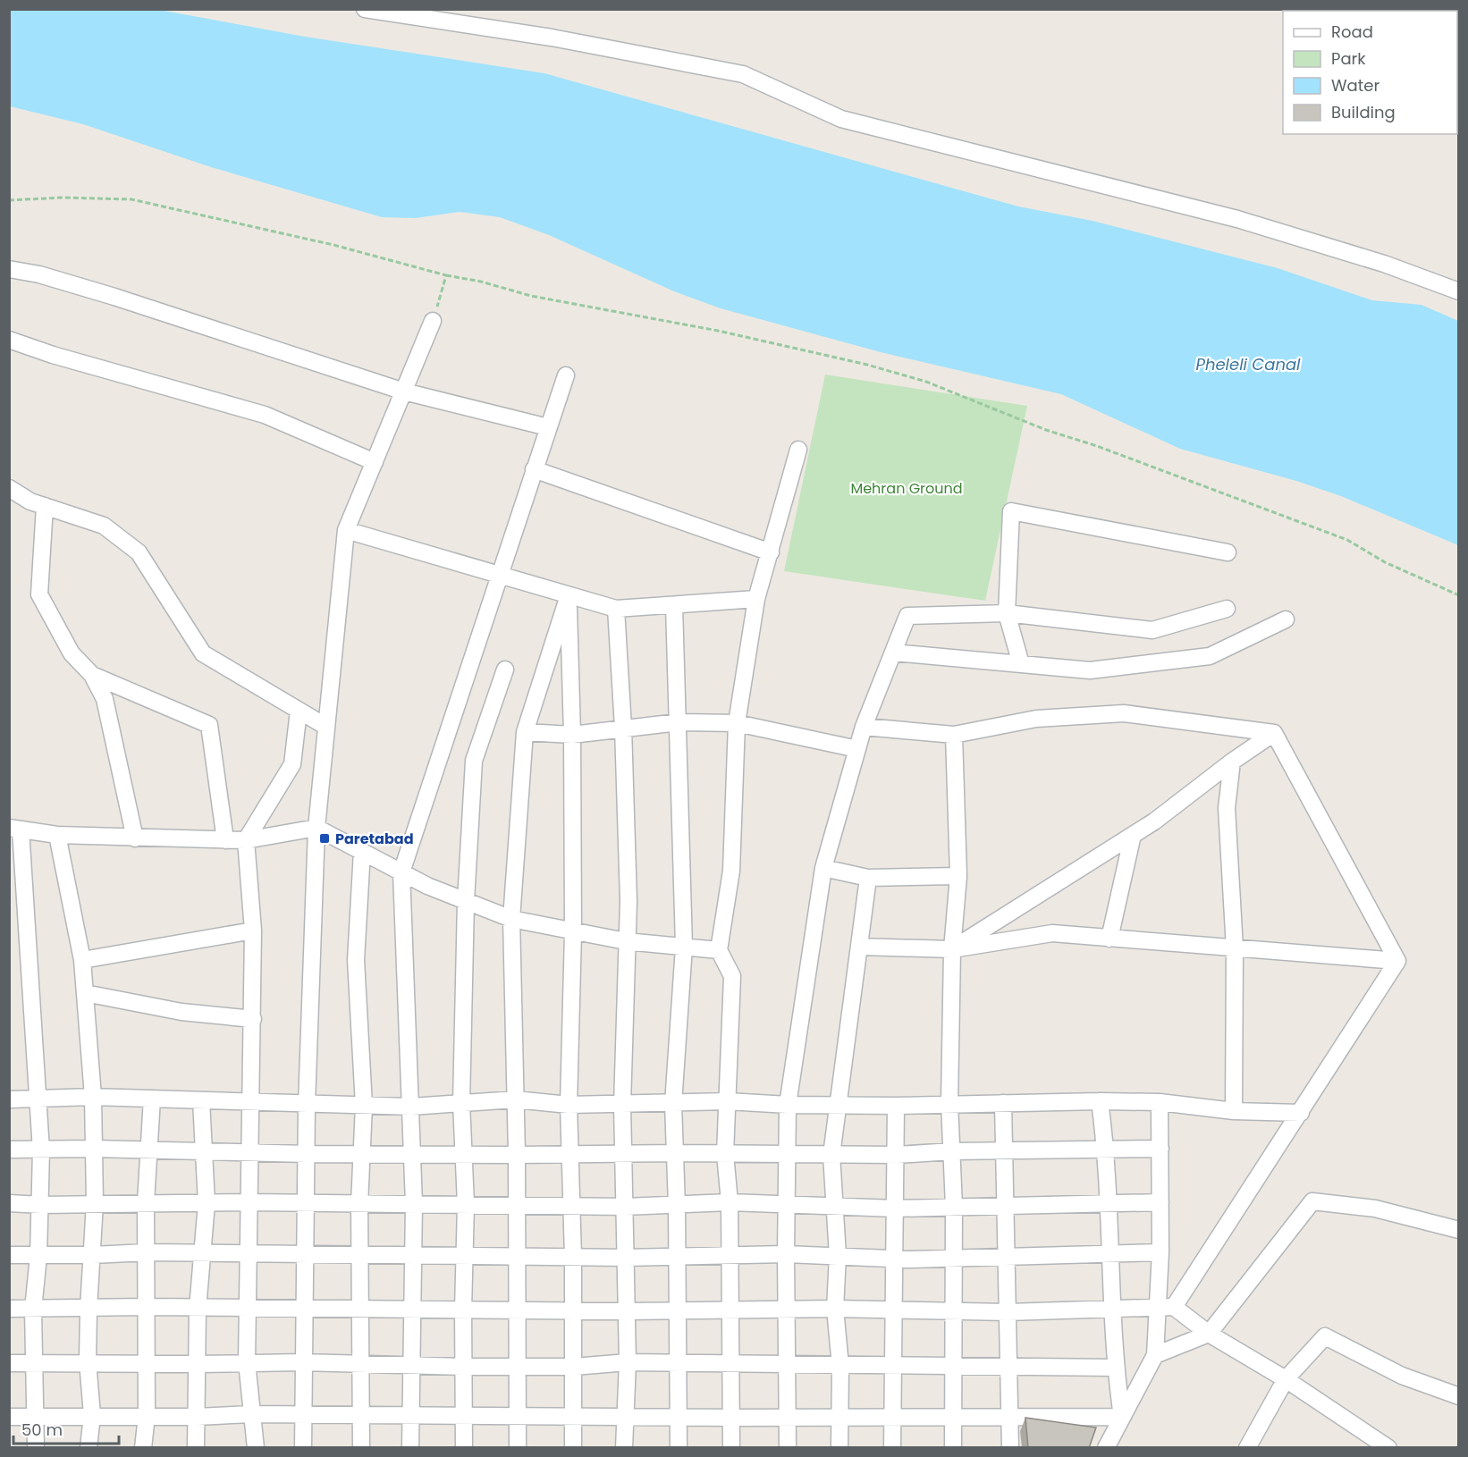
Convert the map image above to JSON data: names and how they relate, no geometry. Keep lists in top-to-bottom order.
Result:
{
  "water": ["Pheleli Canal"],
  "parks": ["Mehran Ground"],
  "places": {
    "transit": ["Paretabad"]
  },
  "legend": [
    "Road",
    "Park",
    "Water",
    "Building"
  ],
  "scale_bar": "50 m"
}
